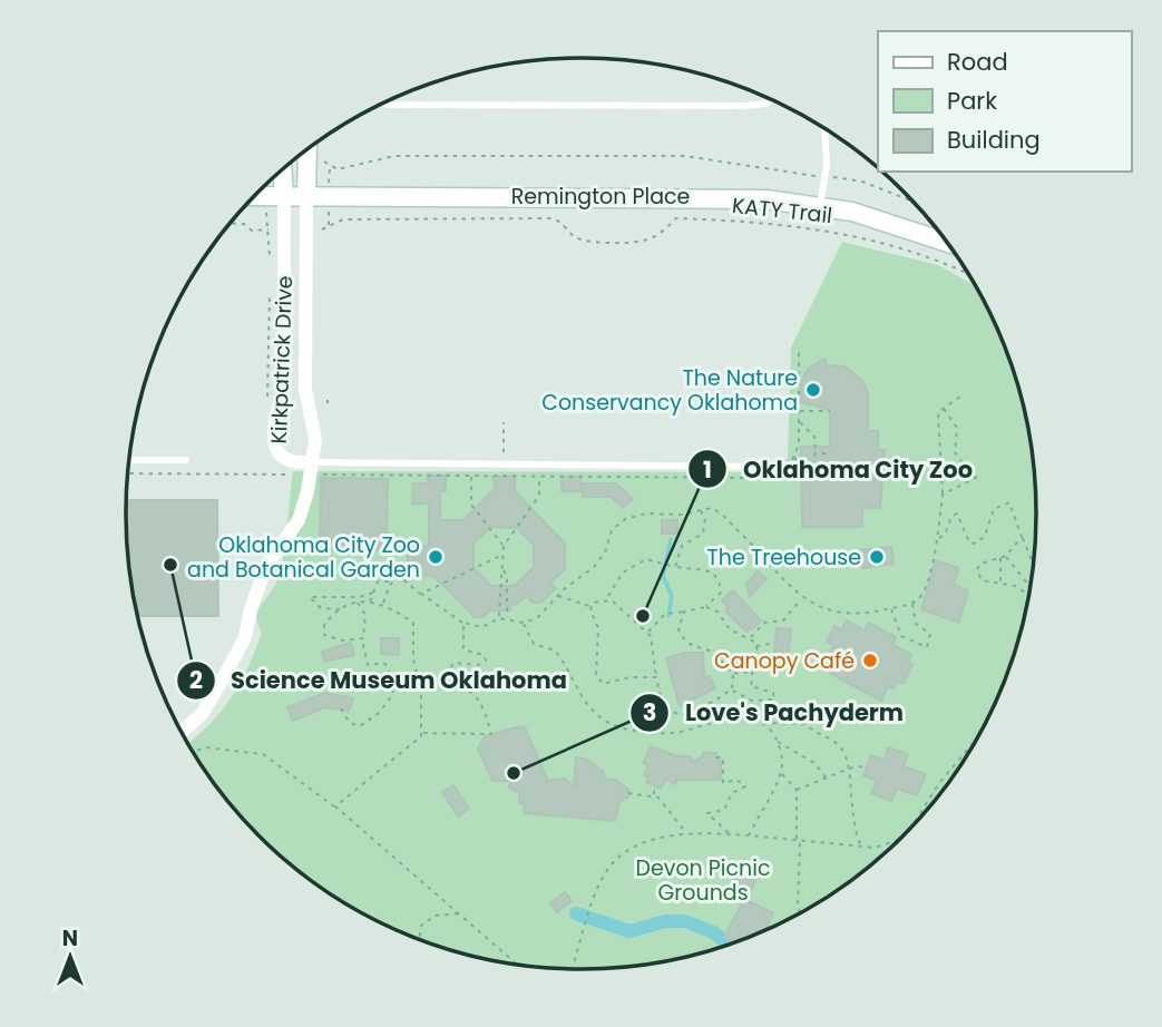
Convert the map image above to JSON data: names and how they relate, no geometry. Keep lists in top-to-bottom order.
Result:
{
  "streets": {
    "main road": ["Remington Place"],
    "street": ["Kirkpatrick Drive"],
    "path": ["KATY Trail"]
  },
  "crossings": [
    ["Remington Place", "Kirkpatrick Drive"]
  ],
  "parks": ["Devon Picnic Grounds"],
  "places": [
    "The Nature Conservancy Oklahoma",
    "Oklahoma City Zoo and Botanical Garden",
    "The Treehouse",
    "Science Museum Oklahoma",
    "Oklahoma City Zoo",
    "Canopy Café",
    "Love's Pachyderm"
  ],
  "legend": ["Road", "Park", "Building"],
  "north": "top"
}
